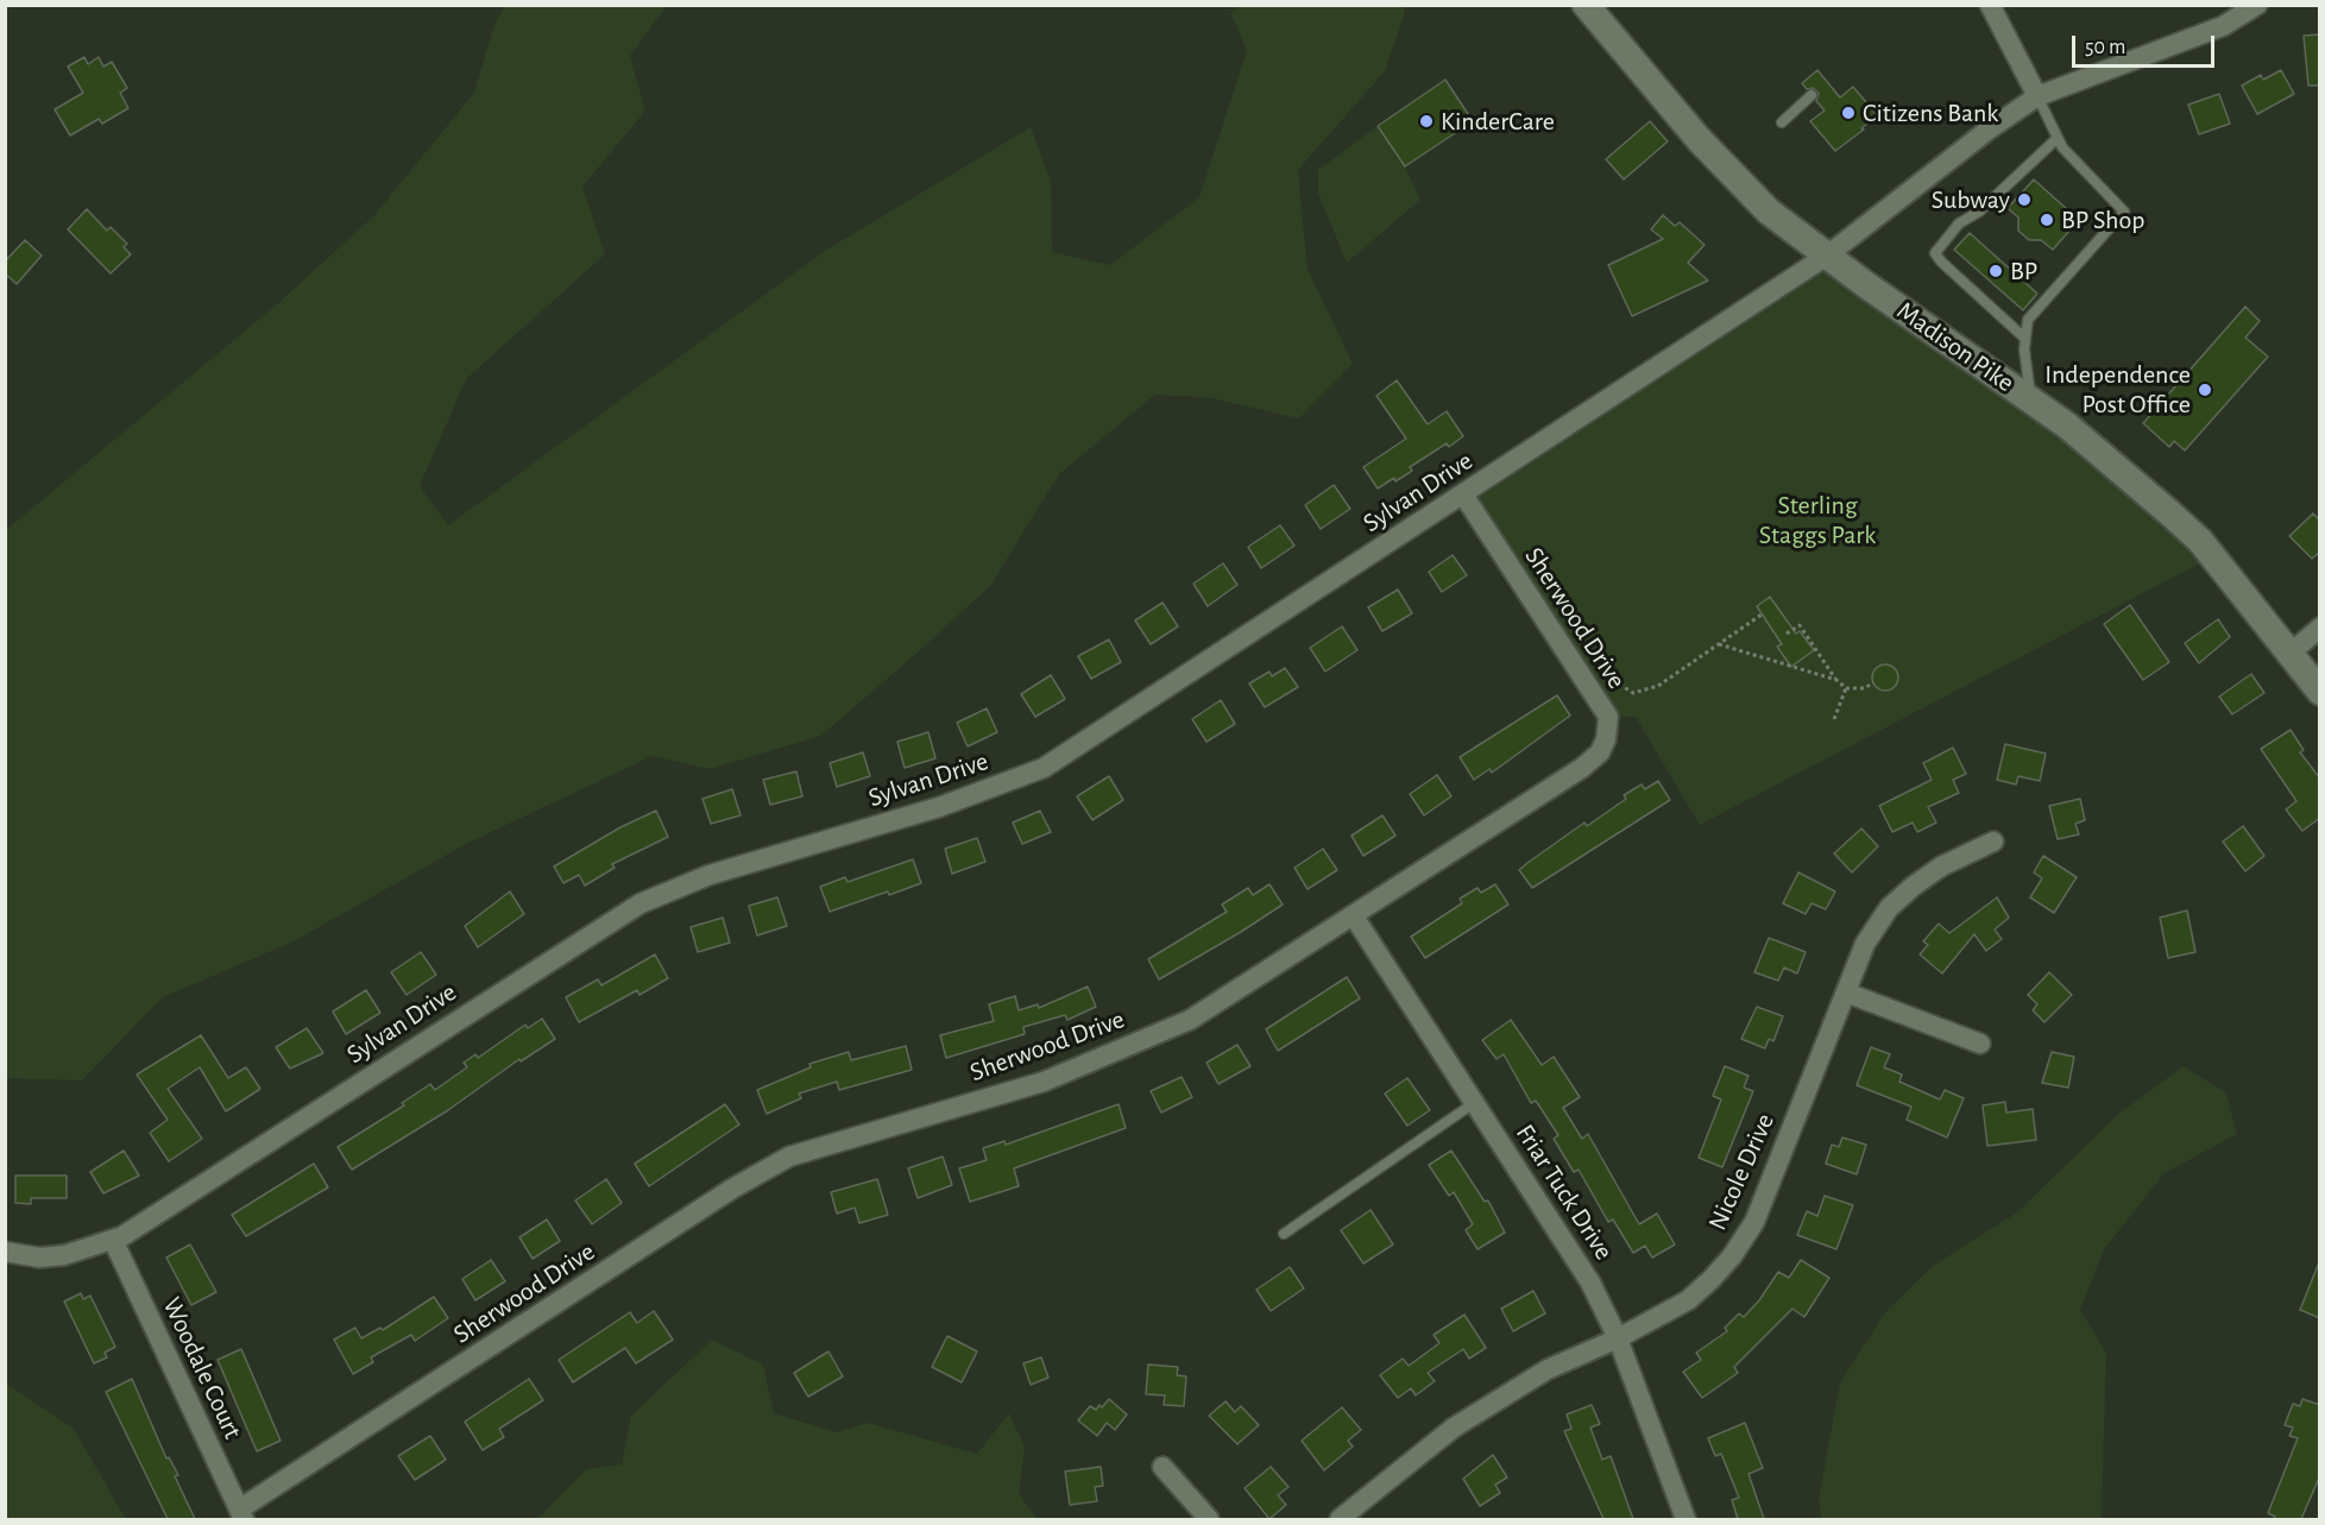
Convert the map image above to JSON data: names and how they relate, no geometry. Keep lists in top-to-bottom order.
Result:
{
  "streets": {
    "main road": ["Madison Pike"],
    "street": [
      "Sylvan Drive",
      "Sherwood Drive",
      "Nicole Drive",
      "Friar Tuck Drive",
      "Woodale Court"
    ]
  },
  "crossings": [
    ["Madison Pike", "Sylvan Drive"],
    ["Sylvan Drive", "Sherwood Drive"],
    ["Sylvan Drive", "Woodale Court"],
    ["Sherwood Drive", "Friar Tuck Drive"],
    ["Sherwood Drive", "Woodale Court"],
    ["Nicole Drive", "Friar Tuck Drive"]
  ],
  "parks": ["Sterling Staggs Park"],
  "places": [
    "Citizens Bank",
    "KinderCare",
    "Subway",
    "BP Shop",
    "BP",
    "Independence Post Office"
  ],
  "scale_bar": "50 m"
}
